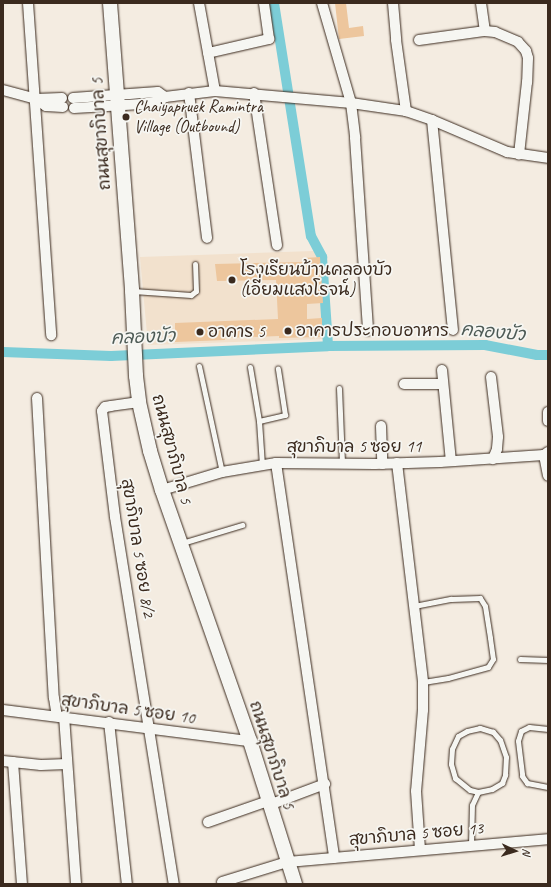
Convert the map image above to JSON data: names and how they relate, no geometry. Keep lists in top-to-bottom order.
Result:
{
  "streets": {
    "street": [
      "ถนนสุขาภิบาล 5",
      "สุขาภิบาล 5 ซอย 11",
      "สุขาภิบาล 5 ซอย 8/2",
      "สุขาภิบาล 5 ซอย 10",
      "สุขาภิบาล 5 ซอย 13"
    ]
  },
  "crossings": [
    ["ถนนสุขาภิบาล 5", "สุขาภิบาล 5 ซอย 11"],
    ["ถนนสุขาภิบาล 5", "สุขาภิบาล 5 ซอย 8/2"],
    ["ถนนสุขาภิบาล 5", "สุขาภิบาล 5 ซอย 10"],
    ["ถนนสุขาภิบาล 5", "สุขาภิบาล 5 ซอย 13"],
    ["สุขาภิบาล 5 ซอย 8/2", "สุขาภิบาล 5 ซอย 10"]
  ],
  "water": ["คลองบัว"],
  "places": [
    "Chaiyapruek Ramintra Village (Outbound)",
    "โรงเรียนบ้านคลองบัว (เอี่ยมแสงโรจน์)",
    "อาคารประกอบอาหาร",
    "อาคาร 5"
  ],
  "north": "right"
}
